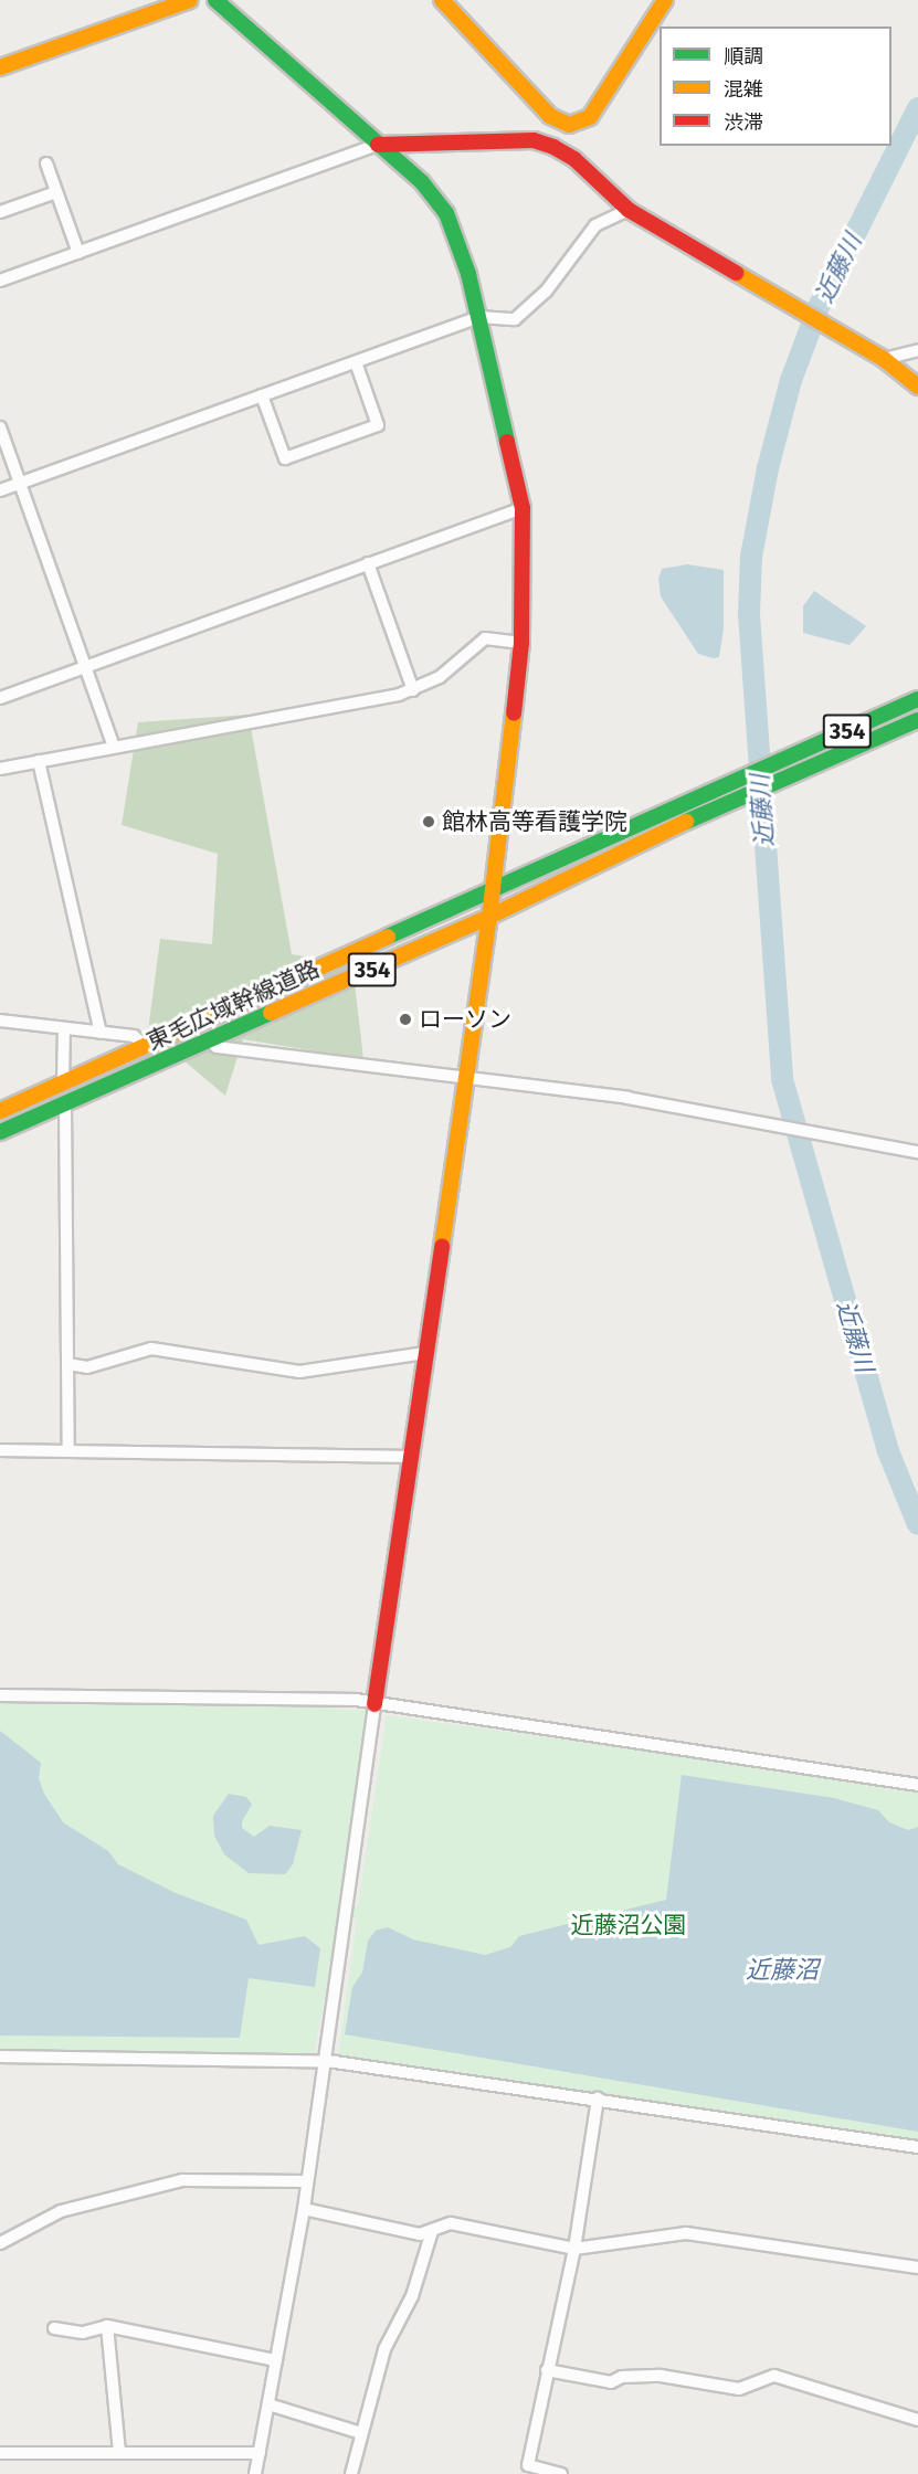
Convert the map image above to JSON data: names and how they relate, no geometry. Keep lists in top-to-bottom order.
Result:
{
  "streets": {
    "main road": ["354", "東毛広域幹線道路"]
  },
  "water": ["近藤川", "近藤沼"],
  "parks": ["近藤沼公園"],
  "places": ["館林高等看護学院", "ローソン"],
  "legend": ["順調", "混雑", "渋滞"]
}
